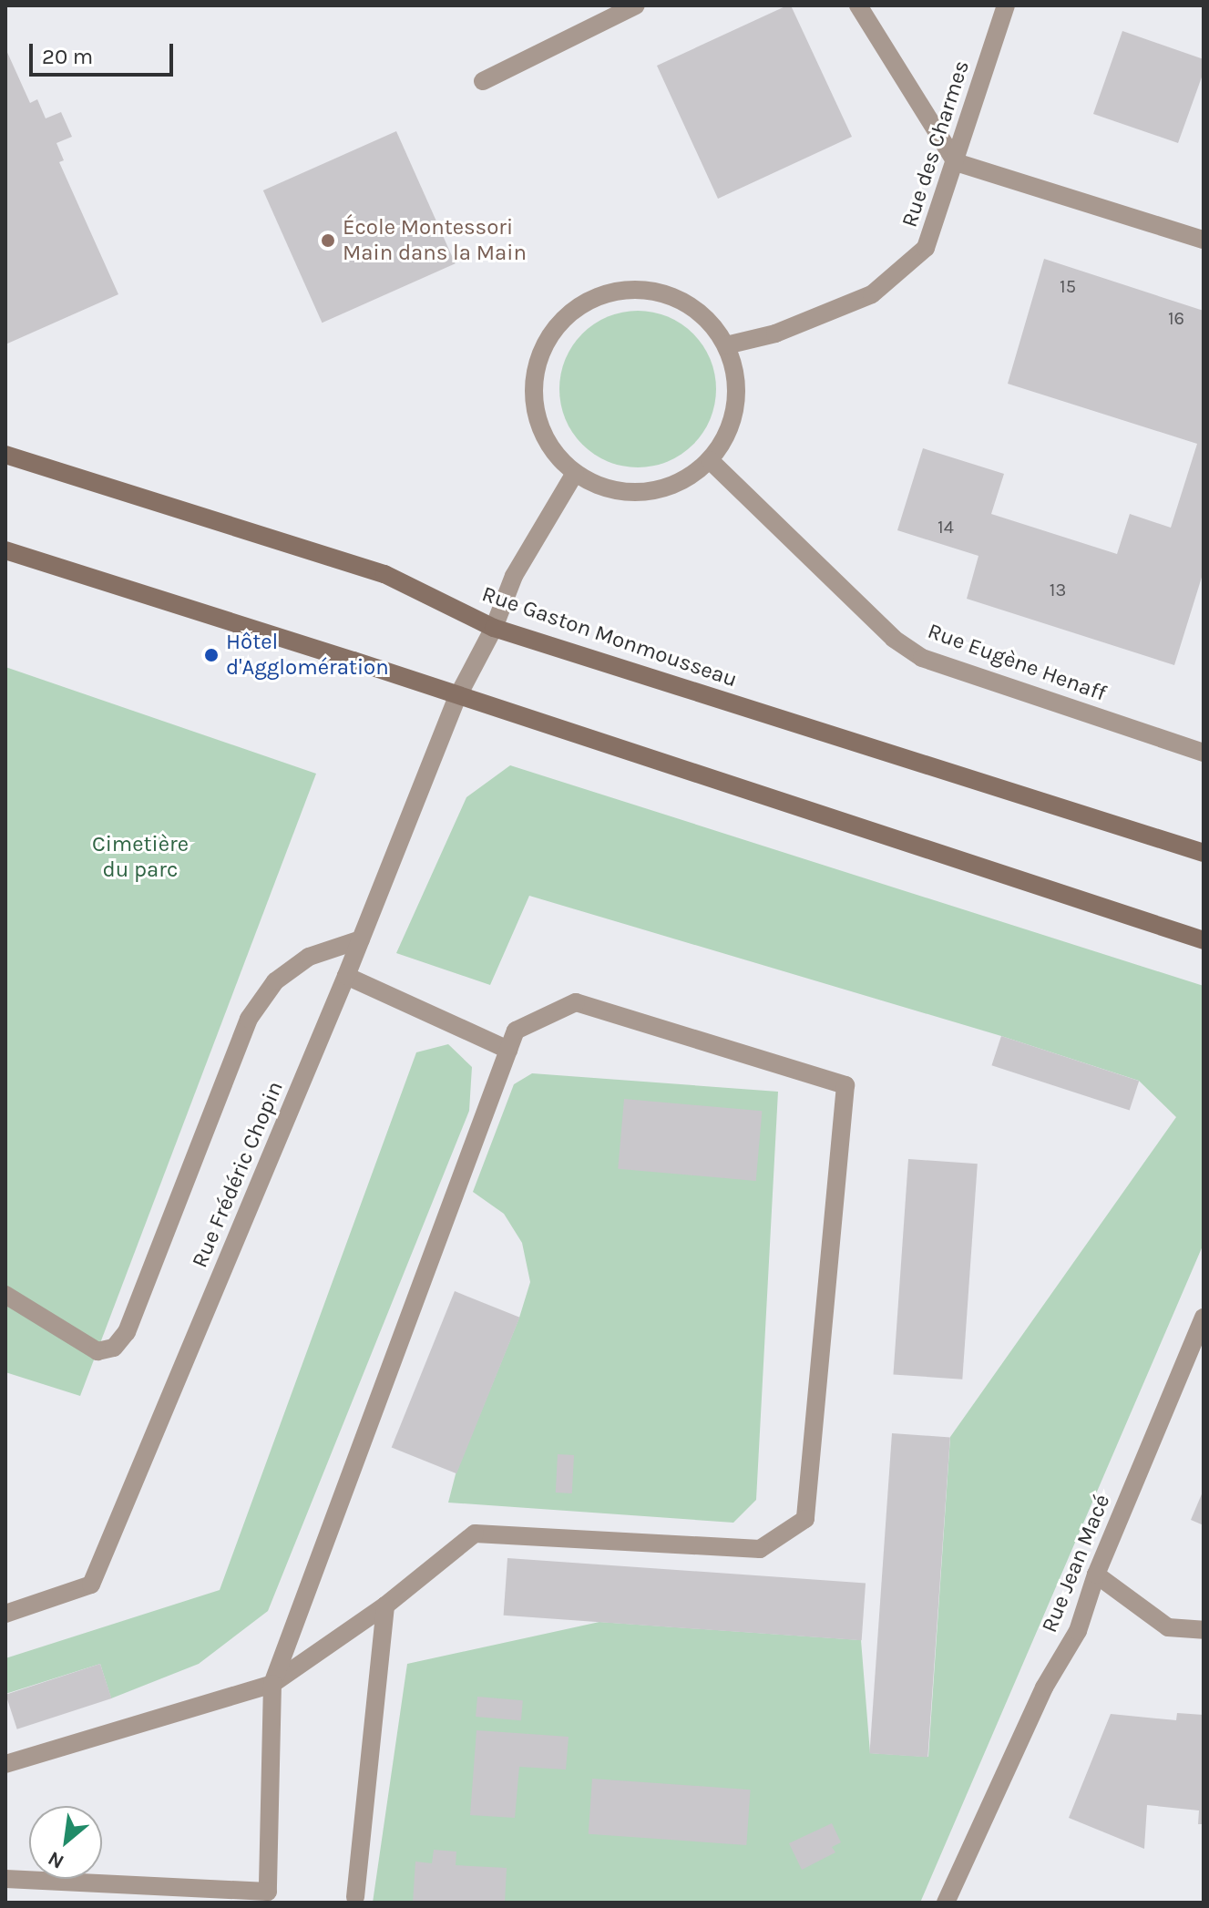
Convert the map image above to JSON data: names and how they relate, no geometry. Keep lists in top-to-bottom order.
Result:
{
  "streets": {
    "main road": ["Rue Gaston Monmousseau"],
    "street": [
      "Rue des Charmes",
      "Rue Eugène Henaff",
      "Rue Frédéric Chopin",
      "Rue Jean Macé"
    ]
  },
  "crossings": [
    ["Rue des Charmes", "Rue Eugène Henaff"],
    ["Rue des Charmes", "Rue Frédéric Chopin"],
    ["Rue Gaston Monmousseau", "Rue Frédéric Chopin"],
    ["Rue Eugène Henaff", "Rue Frédéric Chopin"]
  ],
  "parks": ["Cimetière du parc"],
  "places": ["École Montessori Main dans la Main", "Hôtel d'Agglomération"],
  "house_numbers": [
    "15",
    "16",
    "14",
    "13"
  ],
  "scale_bar": "20 m",
  "north": "bottom left"
}
